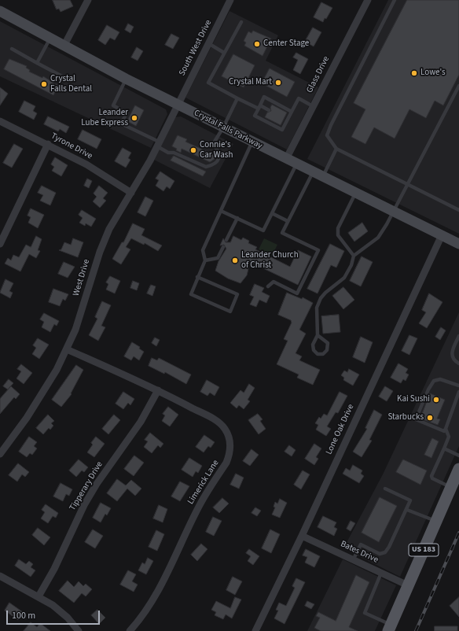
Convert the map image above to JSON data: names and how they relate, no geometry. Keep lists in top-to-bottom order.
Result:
{
  "streets": {
    "main road": ["Crystal Falls Parkway", "US 183"],
    "street": [
      "South West Drive",
      "Glass Drive",
      "Tyrone Drive",
      "West Drive",
      "Lone Oak Drive",
      "Limerick Lane",
      "Tipperary Drive",
      "Bates Drive"
    ]
  },
  "crossings": [
    ["South West Drive", "Crystal Falls Parkway"],
    ["South West Drive", "West Drive"],
    ["Glass Drive", "Crystal Falls Parkway"],
    ["Crystal Falls Parkway", "West Drive"],
    ["Crystal Falls Parkway", "Lone Oak Drive"],
    ["Tyrone Drive", "West Drive"],
    ["West Drive", "Limerick Lane"],
    ["Lone Oak Drive", "Bates Drive"],
    ["Limerick Lane", "Tipperary Drive"],
    ["US 183", "Bates Drive"]
  ],
  "places": [
    "Center Stage",
    "Lowe's",
    "Crystal Mart",
    "Crystal Falls Dental",
    "Leander Lube Express",
    "Connie's Car Wash",
    "Leander Church of Christ",
    "Kai Sushi",
    "Starbucks"
  ],
  "scale_bar": "100 m"
}
